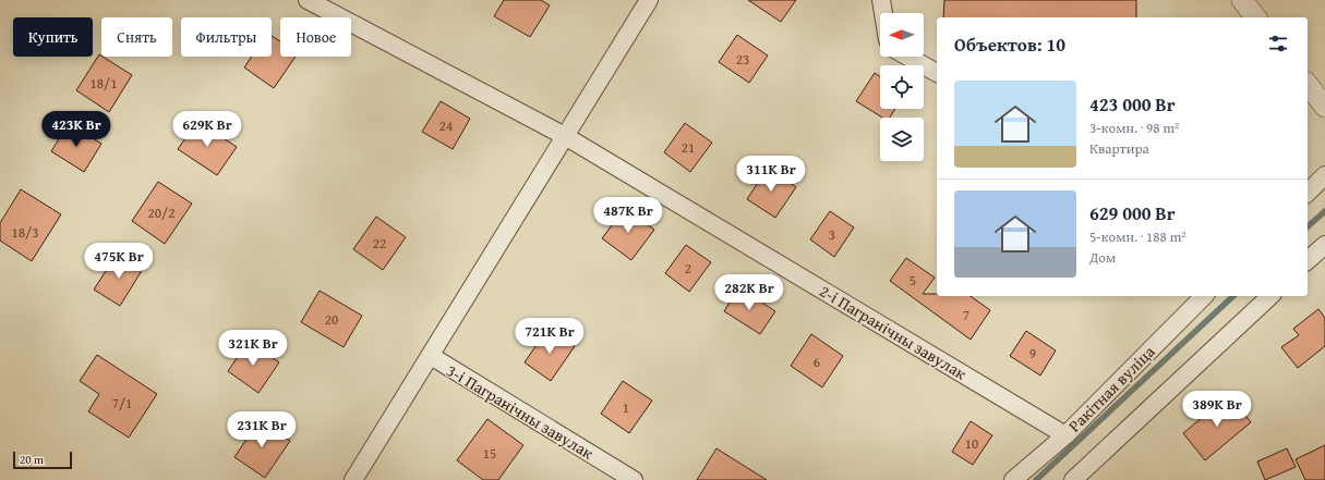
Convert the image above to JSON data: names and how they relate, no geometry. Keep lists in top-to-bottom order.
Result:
{
  "streets": {
    "street": ["2-і Пагранічны завулак", "Ракітная вуліца", "3-і Пагранічны завулак"]
  },
  "crossings": [
    ["2-і Пагранічны завулак", "Ракітная вуліца"]
  ],
  "house_numbers": [
    "23",
    "18/1",
    "24",
    "21",
    "20/2",
    "18/3",
    "3",
    "22",
    "2",
    "5",
    "7",
    "20",
    "9",
    "6",
    "7/1",
    "1",
    "10",
    "15"
  ],
  "scale_bar": "20 m",
  "north": "left",
  "page": {
    "chip": [
      "Купить",
      "Снять",
      "Фильтры",
      "Новое"
    ],
    "heading": "Объектов: 10",
    "list": [
      {
        "name": "423 000 Br",
        "note": "3-комн. · 98 m² · Квартира"
      },
      {
        "name": "629 000 Br",
        "note": "5-комн. · 188 m² · Дом"
      }
    ],
    "price": [
      "423K Br",
      "629K Br",
      "311K Br",
      "487K Br",
      "475K Br",
      "282K Br",
      "721K Br",
      "321K Br",
      "389K Br",
      "231K Br"
    ],
    "scale": "20 m"
  }
}
